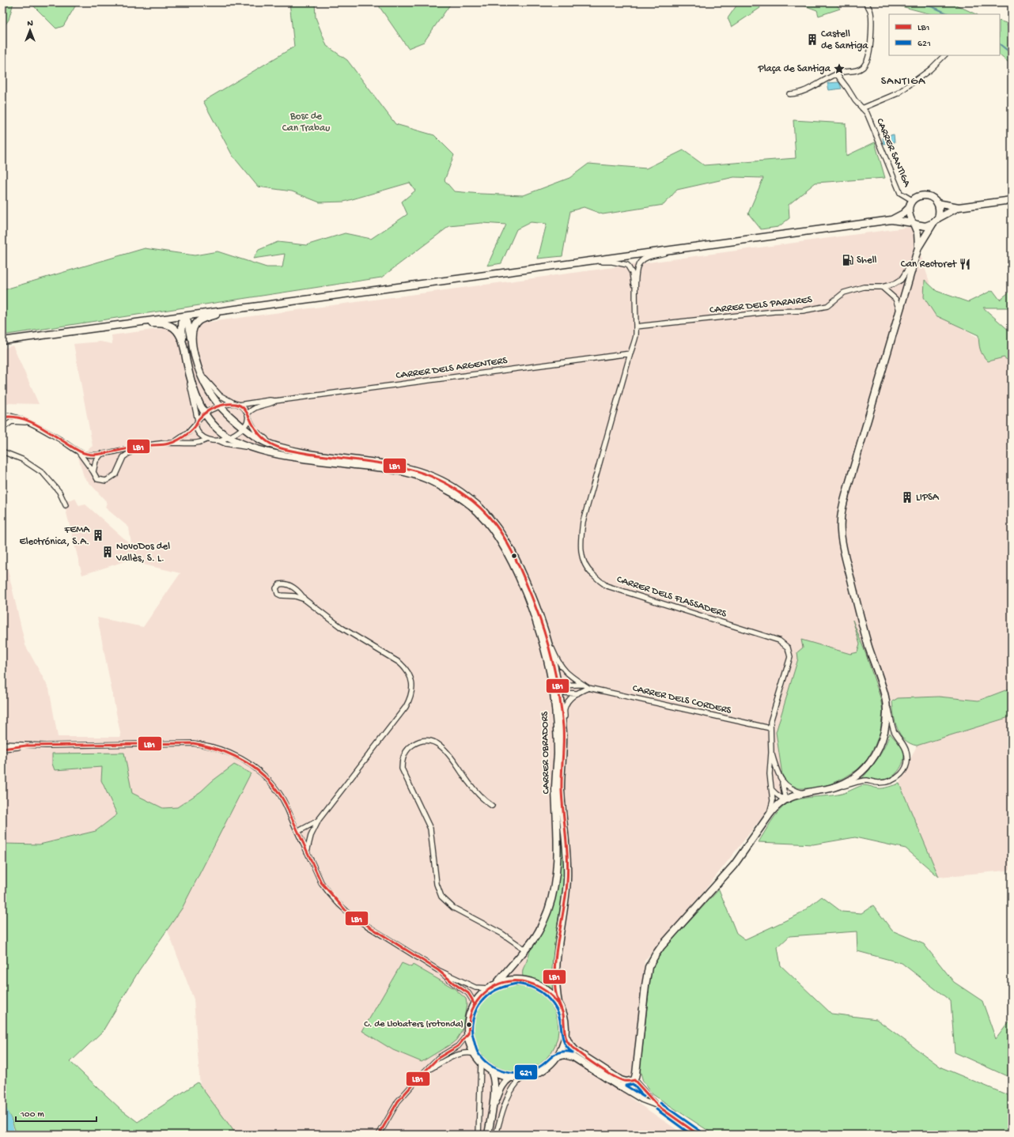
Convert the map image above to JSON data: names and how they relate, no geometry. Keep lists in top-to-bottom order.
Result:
{
  "streets": {
    "main road": ["CARRER OBRADORS"],
    "street": [
      "CARRER SANTIGA",
      "CARRER DELS PARAIRES",
      "CARRER DELS ARGENTERS",
      "CARRER DELS FLASSADERS",
      "CARRER DELS CORDERS"
    ]
  },
  "crossings": [
    ["CARRER DELS PARAIRES", "CARRER DELS FLASSADERS"],
    ["CARRER DELS ARGENTERS", "CARRER DELS FLASSADERS"],
    ["CARRER DELS FLASSADERS", "CARRER DELS CORDERS"]
  ],
  "districts": ["SANTIGA"],
  "parks": ["Bosc de Can Trabau"],
  "places": {
    "building": [
      "Castell de Santiga",
      "LIPSA",
      "FEMA Electrónica, S.A.",
      "NovoDos del Vallès, S. L."
    ],
    "place": ["Plaça de Santiga"],
    "fuel station": ["Shell"],
    "restaurant": ["Can Rectoret"],
    "other": ["C. de Llobaters (rotonda)"]
  },
  "lines": ["transit line LB1", "transit line 621"],
  "legend": ["LB1", "621"],
  "scale_bar": "100 m",
  "north": "top"
}
